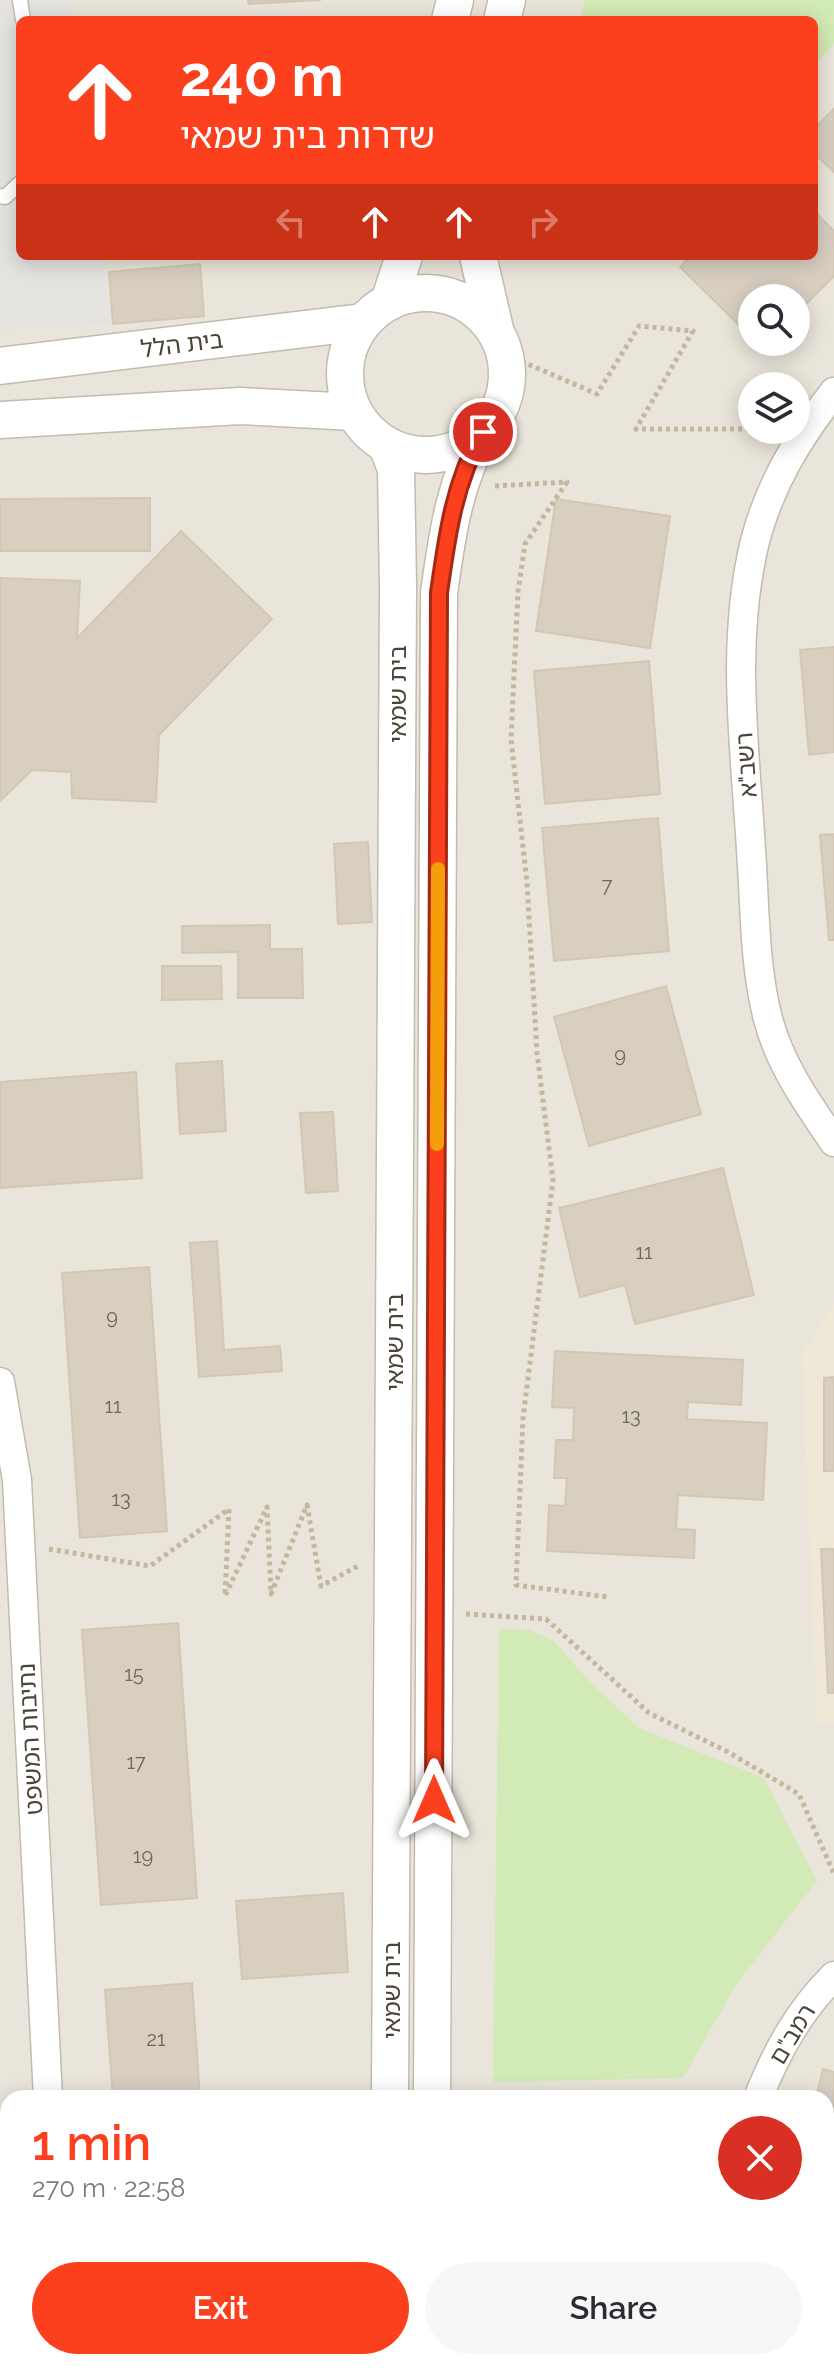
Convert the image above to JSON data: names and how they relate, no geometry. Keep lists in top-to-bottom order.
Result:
{
  "streets": {
    "street": [
      "בית הלל",
      "בית שמאי",
      "רשב\"א",
      "נתיבות המשפט",
      "רמב\"ם"
    ]
  },
  "crossings": [
    ["בית הלל", "בית שמאי"]
  ],
  "house_numbers": [
    "7",
    "9",
    "11",
    "9",
    "11",
    "13",
    "13",
    "15",
    "17",
    "19",
    "21"
  ],
  "page": {
    "turn": ["240 m", "שדרות בית שמאי"],
    "heading": ["1 min", "270 m · 22:58"],
    "buttons": ["Exit", "Share"]
  }
}
